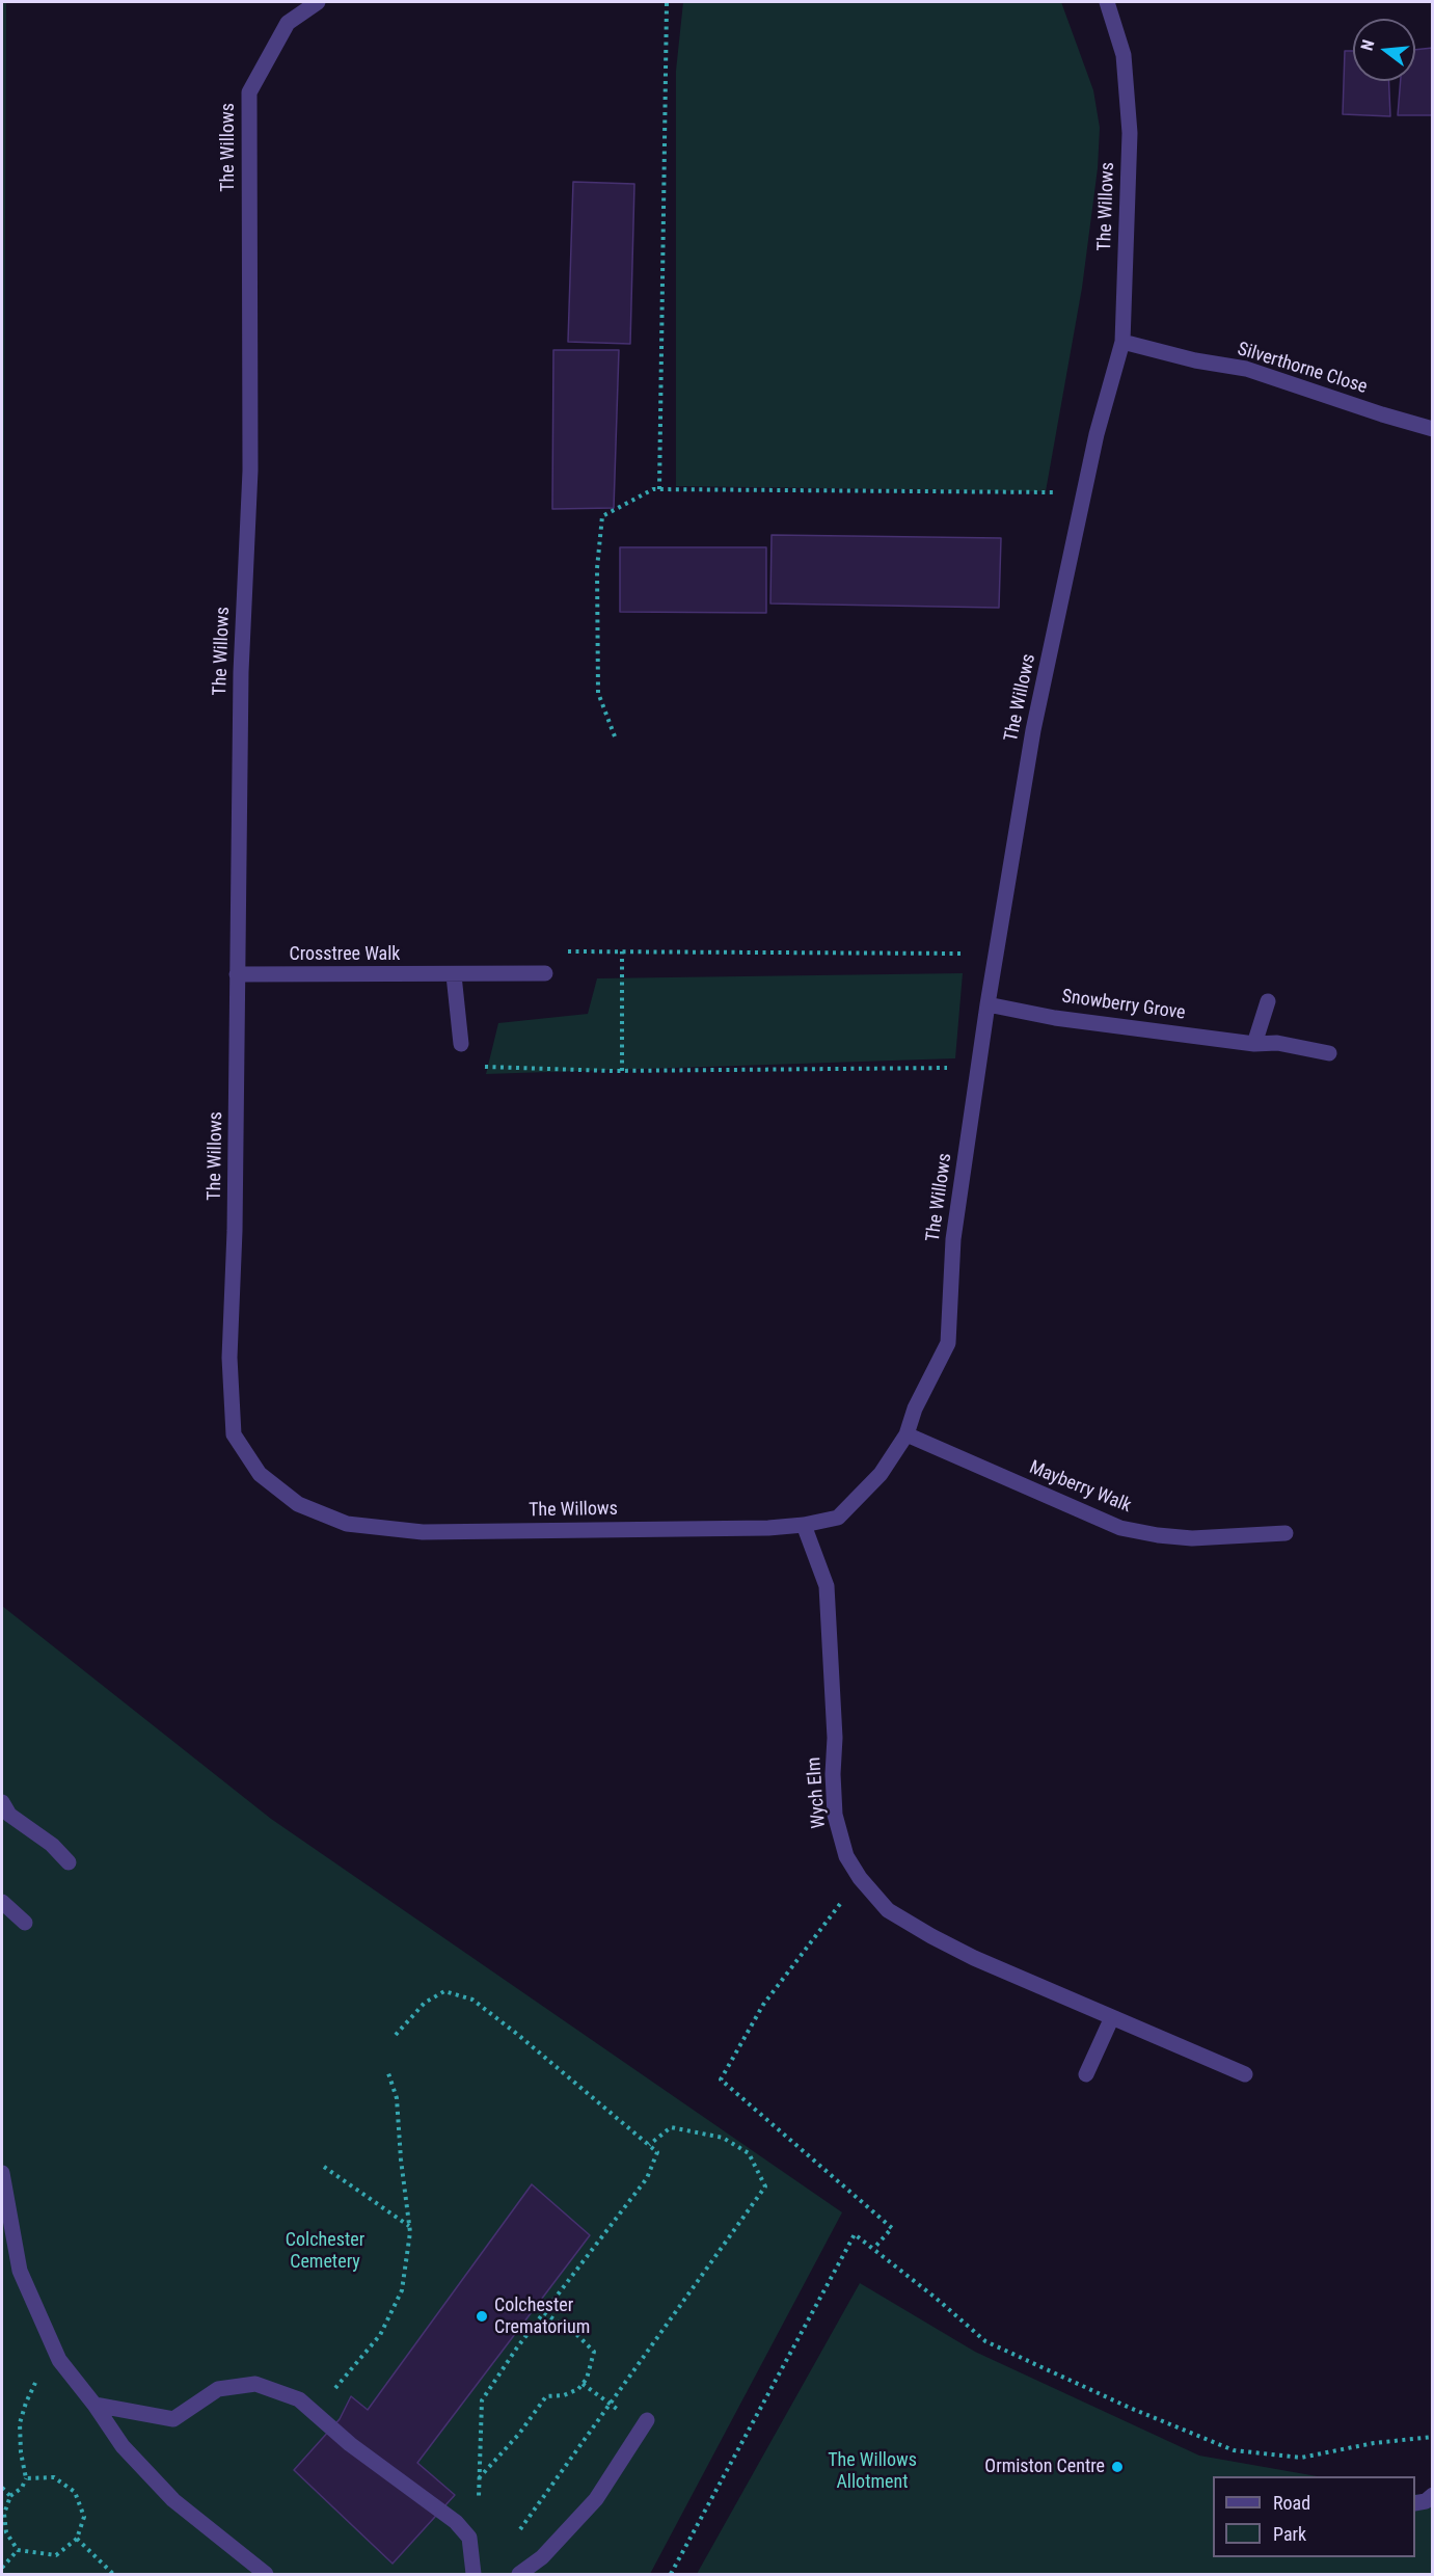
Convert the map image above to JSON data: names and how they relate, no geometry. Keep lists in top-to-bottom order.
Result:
{
  "streets": {
    "street": [
      "The Willows",
      "Silverthorne Close",
      "Crosstree Walk",
      "Snowberry Grove",
      "Mayberry Walk",
      "Wych Elm"
    ]
  },
  "crossings": [
    ["The Willows", "Silverthorne Close"],
    ["The Willows", "Crosstree Walk"],
    ["The Willows", "Snowberry Grove"],
    ["The Willows", "Mayberry Walk"],
    ["The Willows", "Wych Elm"]
  ],
  "parks": ["Colchester Cemetery", "The Willows Allotment"],
  "places": ["Colchester Crematorium", "Ormiston Centre"],
  "legend": ["Road", "Park"],
  "north": "left"
}
